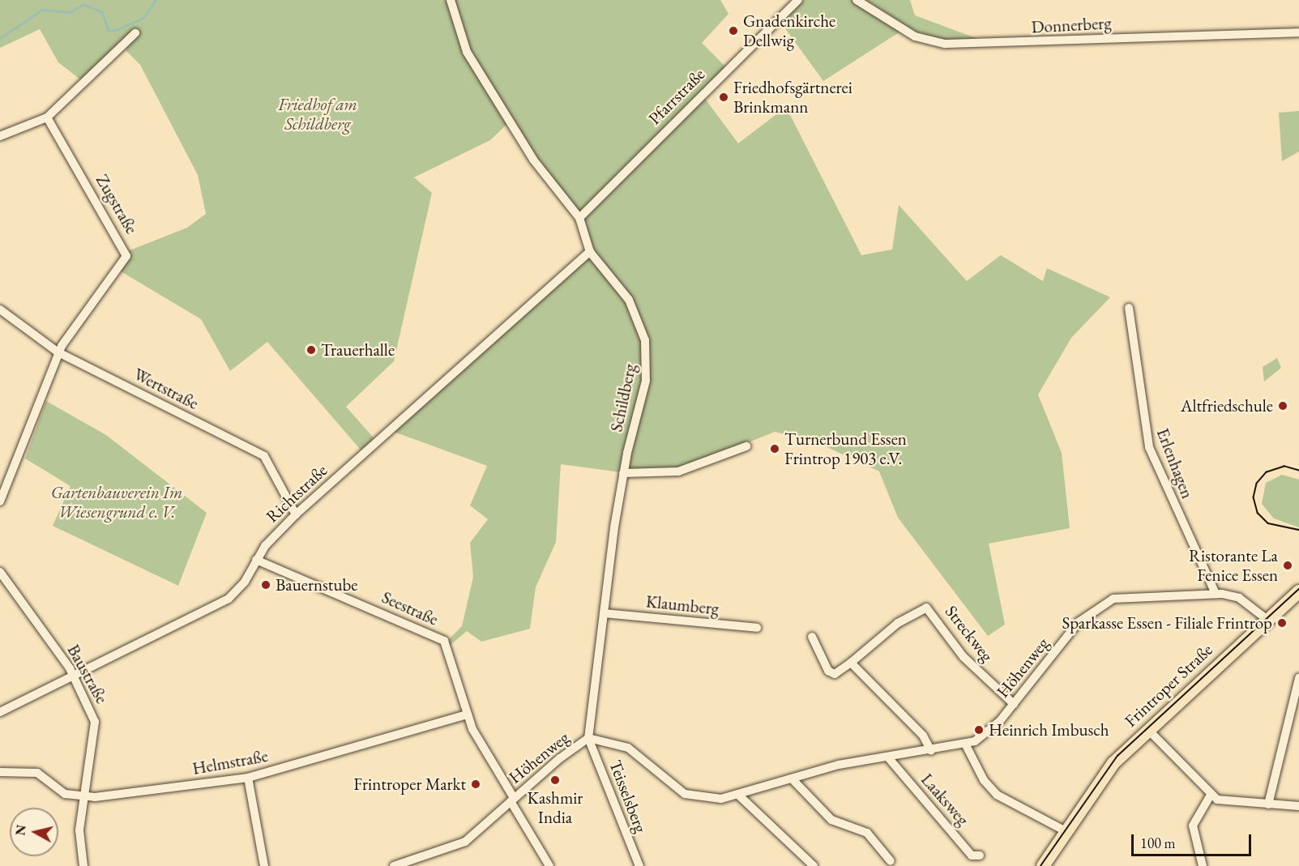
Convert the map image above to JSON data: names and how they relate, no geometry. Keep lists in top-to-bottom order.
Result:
{
  "streets": {
    "main road": ["Frintroper Straße"],
    "street": [
      "Donnerberg",
      "Pfarrstraße",
      "Zugstraße",
      "Wertstraße",
      "Schildberg",
      "Erlenhagen",
      "Richtstraße",
      "Klaumberg",
      "Seestraße",
      "Streckweg",
      "Höhenweg",
      "Baustraße",
      "Helmstraße",
      "Teisselsberg",
      "Laaksweg"
    ]
  },
  "crossings": [
    ["Pfarrstraße", "Schildberg"],
    ["Zugstraße", "Wertstraße"],
    ["Wertstraße", "Richtstraße"],
    ["Schildberg", "Richtstraße"],
    ["Schildberg", "Klaumberg"],
    ["Schildberg", "Höhenweg"],
    ["Schildberg", "Teisselsberg"],
    ["Erlenhagen", "Höhenweg"],
    ["Richtstraße", "Seestraße"],
    ["Richtstraße", "Baustraße"],
    ["Seestraße", "Höhenweg"],
    ["Seestraße", "Helmstraße"],
    ["Streckweg", "Höhenweg"],
    ["Höhenweg", "Frintroper Straße"],
    ["Höhenweg", "Teisselsberg"],
    ["Höhenweg", "Laaksweg"],
    ["Baustraße", "Helmstraße"]
  ],
  "parks": ["Friedhof am Schildberg", "Gartenbauverein Im Wiesengrund e. V."],
  "places": [
    "Gnadenkirche Dellwig",
    "Friedhofsgärtnerei Brinkmann",
    "Trauerhalle",
    "Altfriedschule",
    "Turnerbund Essen Frintrop 1903 e.V.",
    "Ristorante La Fenice Essen",
    "Bauernstube",
    "Sparkasse Essen - Filiale Frintrop",
    "Heinrich Imbusch",
    "Kashmir India",
    "Frintroper Markt"
  ],
  "scale_bar": "100 m",
  "north": "left"
}
